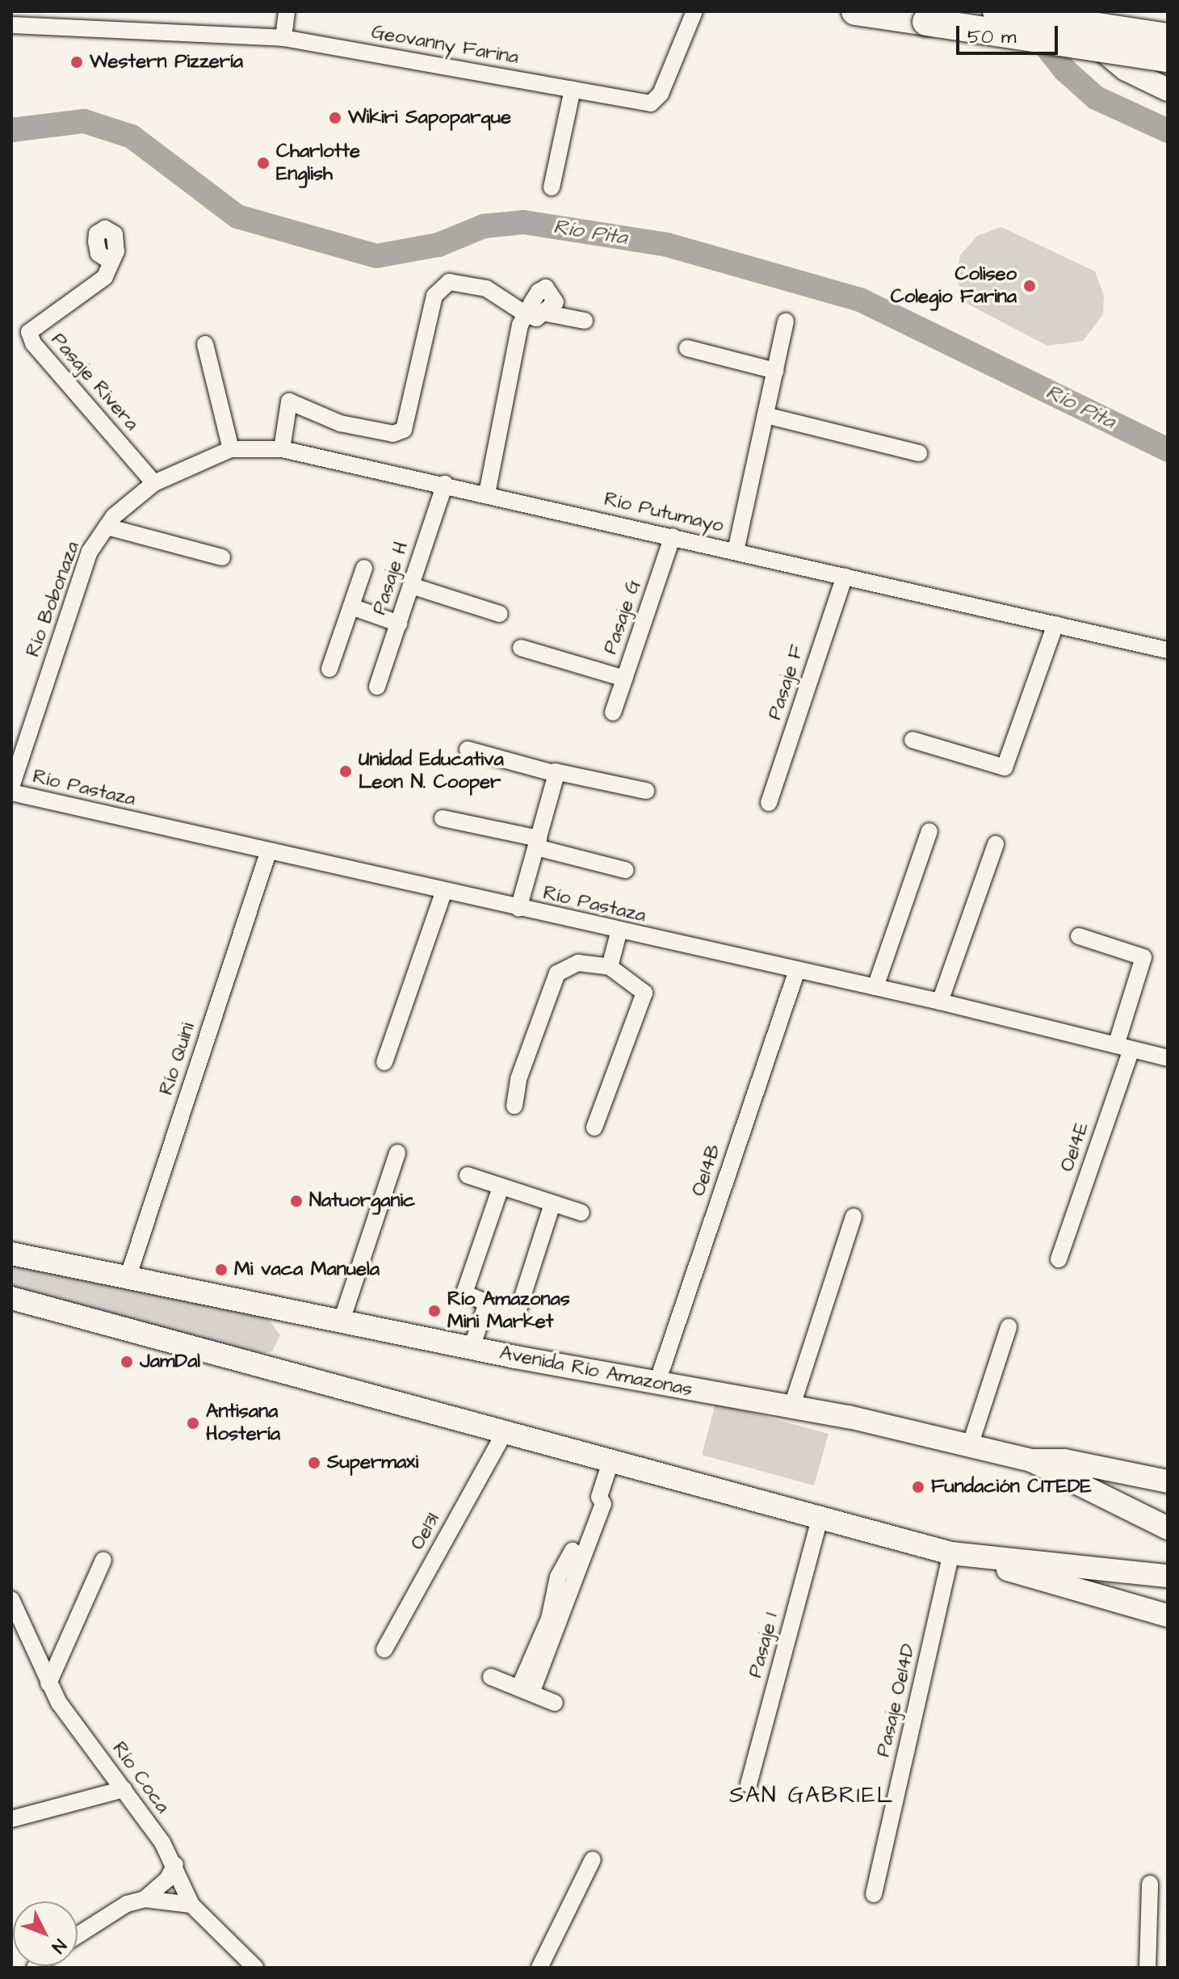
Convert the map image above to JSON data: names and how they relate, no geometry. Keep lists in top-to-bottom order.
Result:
{
  "streets": {
    "main road": ["Avenida Río Amazonas"],
    "street": [
      "Geovanny Farina",
      "Pasaje Rivera",
      "Río Putumayo",
      "Pasaje H",
      "Río Bobonaza",
      "Pasaje G",
      "Pasaje F",
      "Río Pastaza",
      "Río Quini",
      "Oe14E",
      "Oe14B",
      "Oe13I",
      "Pasaje 1",
      "Pasaje Oe14D",
      "Río Coca"
    ]
  },
  "crossings": [
    ["Pasaje Rivera", "Río Putumayo"],
    ["Pasaje Rivera", "Río Bobonaza"],
    ["Río Putumayo", "Pasaje H"],
    ["Río Putumayo", "Río Bobonaza"],
    ["Río Putumayo", "Pasaje G"],
    ["Río Putumayo", "Pasaje F"],
    ["Río Pastaza", "Río Quini"],
    ["Río Pastaza", "Oe14E"],
    ["Río Pastaza", "Oe14B"],
    ["Río Quini", "Avenida Río Amazonas"],
    ["Oe14B", "Avenida Río Amazonas"]
  ],
  "districts": ["SAN GABRIEL"],
  "water": ["Río Pita"],
  "places": [
    "Western Pizzería",
    "Wikiri Sapoparque",
    "Charlotte English",
    "Coliseo Colegio Farina",
    "Unidad Educativa Leon N. Cooper",
    "Natuorganic",
    "Mi vaca Manuela",
    "Río Amazonas Mini Market",
    "JamDal",
    "Antisana Hostería",
    "Supermaxi",
    "Fundación CITEDE"
  ],
  "scale_bar": "50 m",
  "north": "bottom right"
}
